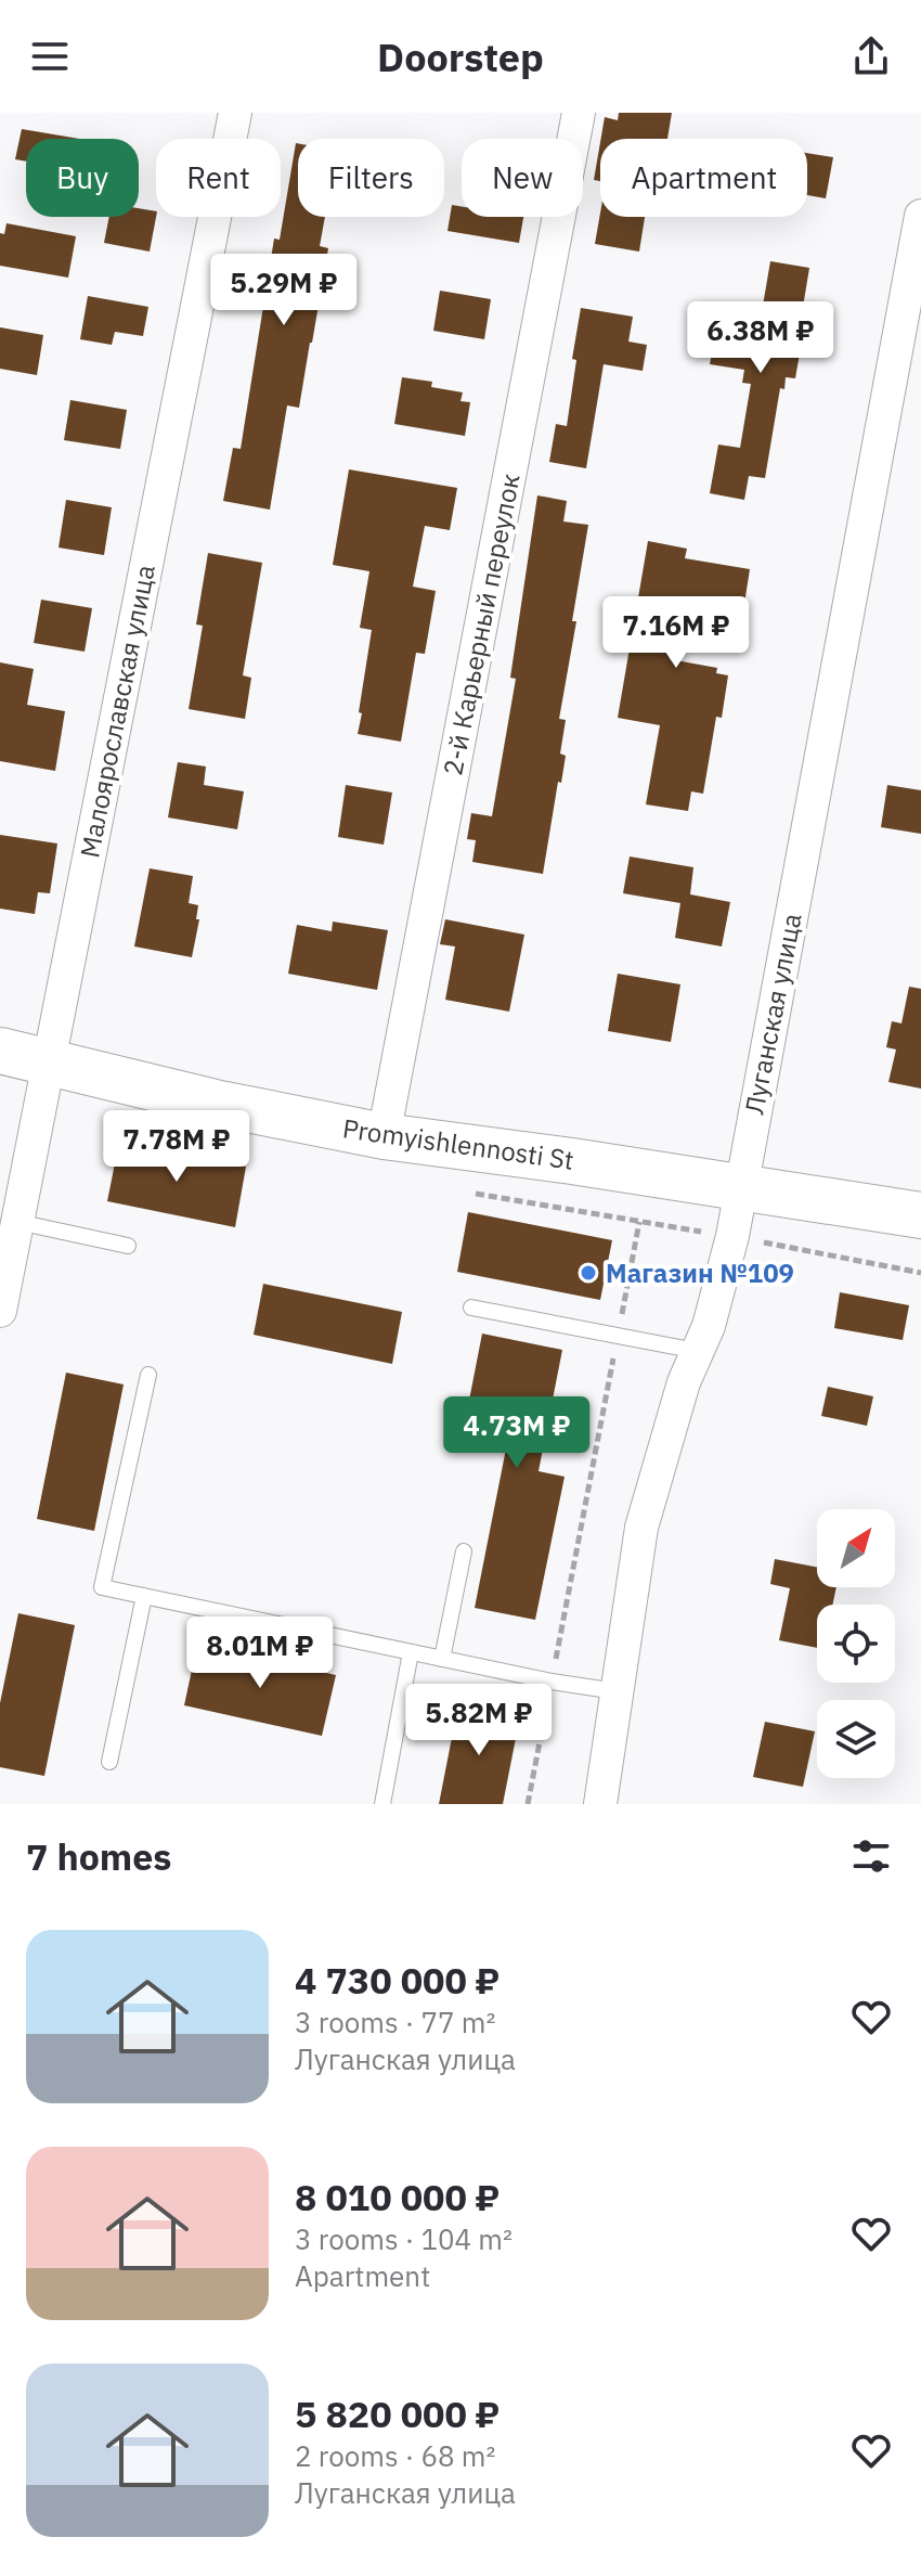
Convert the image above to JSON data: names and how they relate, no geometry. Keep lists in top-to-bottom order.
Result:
{
  "streets": {
    "main road": ["Promyishlennosti St"],
    "street": ["2-й Карьерный переулок", "Малоярославская улица", "Луганская улица"]
  },
  "crossings": [
    ["2-й Карьерный переулок", "Promyishlennosti St"],
    ["Малоярославская улица", "Promyishlennosti St"],
    ["Луганская улица", "Promyishlennosti St"]
  ],
  "places": ["Магазин №109"],
  "north": "top right",
  "page": {
    "header": "Doorstep",
    "chip": [
      "Buy",
      "Rent",
      "Filters",
      "New",
      "Apartment"
    ],
    "price": [
      "5.29M ₽",
      "6.38M ₽",
      "7.16M ₽",
      "7.78M ₽",
      "4.73M ₽",
      "8.01M ₽",
      "5.82M ₽"
    ],
    "heading": "7 homes",
    "list": [
      {
        "name": "4 730 000 ₽",
        "note": "3 rooms · 77 m² · Луганская улица"
      },
      {
        "name": "8 010 000 ₽",
        "note": "3 rooms · 104 m² · Apartment"
      },
      {
        "name": "5 820 000 ₽",
        "note": "2 rooms · 68 m² · Луганская улица"
      }
    ]
  }
}
